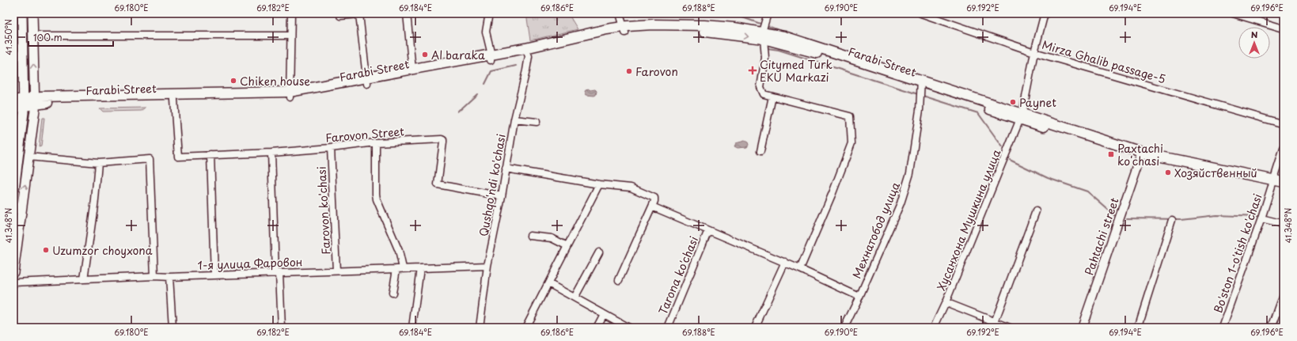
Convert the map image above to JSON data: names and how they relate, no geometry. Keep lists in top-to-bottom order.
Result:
{
  "streets": {
    "main road": ["Farabi Street"],
    "street": [
      "Mirza Ghalib passage-5",
      "Farovon Street",
      "Qushqo'ndi ko'chasi",
      "Farovon ko'chasi",
      "Хусанхона Мушкина улица",
      "Мехнатобод улица",
      "Pahtachi street",
      "Bo'ston 1-o'tish ko'chasi",
      "1-я улица Фаровон",
      "Tarona ko'chasi"
    ]
  },
  "crossings": [
    ["Farabi Street", "Farovon Street"],
    ["Farabi Street", "Qushqo'ndi ko'chasi"],
    ["Farabi Street", "Хусанхона Мушкина улица"],
    ["Farabi Street", "Мехнатобод улица"],
    ["Farabi Street", "Pahtachi street"],
    ["Farabi Street", "Bo'ston 1-o'tish ko'chasi"],
    ["Mirza Ghalib passage-5", "Хусанхона Мушкина улица"],
    ["Farovon Street", "Qushqo'ndi ko'chasi"],
    ["Farovon Street", "Farovon ko'chasi"],
    ["Qushqo'ndi ko'chasi", "1-я улица Фаровон"],
    ["Farovon ko'chasi", "1-я улица Фаровон"]
  ],
  "places": {
    "other": [
      "Al baraka",
      "Farovon",
      "Chiken house",
      "Paynet",
      "Хозяйственный",
      "Uzumzor choyxona"
    ],
    "health": ["Citymed Turk EKU Markazi"],
    "transit": ["Paxtachi koʻchasi"]
  },
  "scale_bar": "100 m",
  "north": "top",
  "coordinates": [
    "69.180°E",
    "69.182°E",
    "69.184°E",
    "69.186°E",
    "69.188°E",
    "69.190°E",
    "69.192°E",
    "69.194°E",
    "69.196°E",
    "41.350°N",
    "41.348°N"
  ]
}
